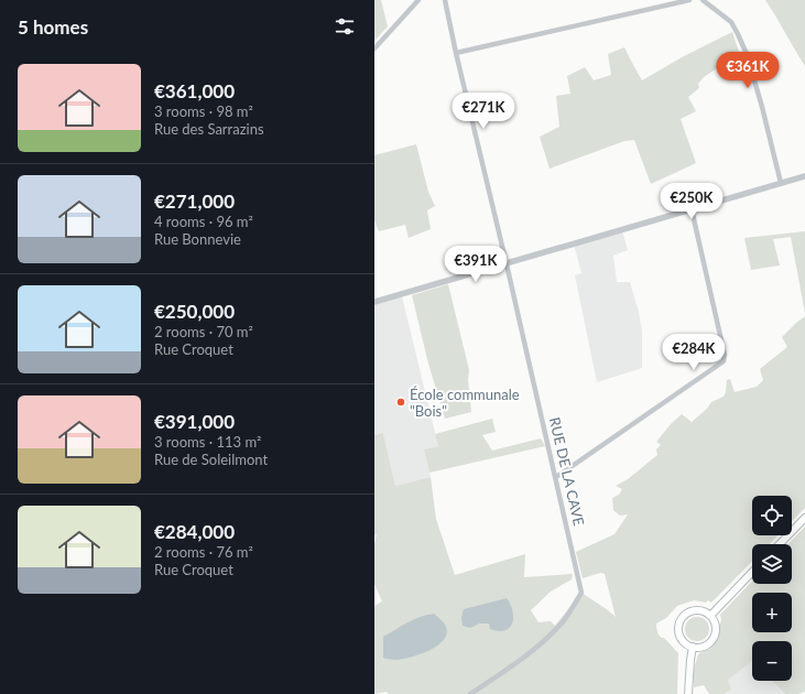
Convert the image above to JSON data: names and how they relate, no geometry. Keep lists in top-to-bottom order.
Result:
{
  "streets": {
    "street": ["RUE DE LA CAVE"]
  },
  "places": ["École communale \"Bois\""],
  "page": {
    "heading": "5 homes",
    "price": [
      "€361K",
      "€271K",
      "€250K",
      "€391K",
      "€284K"
    ],
    "list": [
      {
        "name": "€361,000",
        "note": "3 rooms · 98 m² · Rue des Sarrazins"
      },
      {
        "name": "€271,000",
        "note": "4 rooms · 96 m² · Rue Bonnevie"
      },
      {
        "name": "€250,000",
        "note": "2 rooms · 70 m² · Rue Croquet"
      },
      {
        "name": "€391,000",
        "note": "3 rooms · 113 m² · Rue de Soleilmont"
      },
      {
        "name": "€284,000",
        "note": "2 rooms · 76 m² · Rue Croquet"
      }
    ],
    "map_buttons": ["+", "−"]
  }
}
